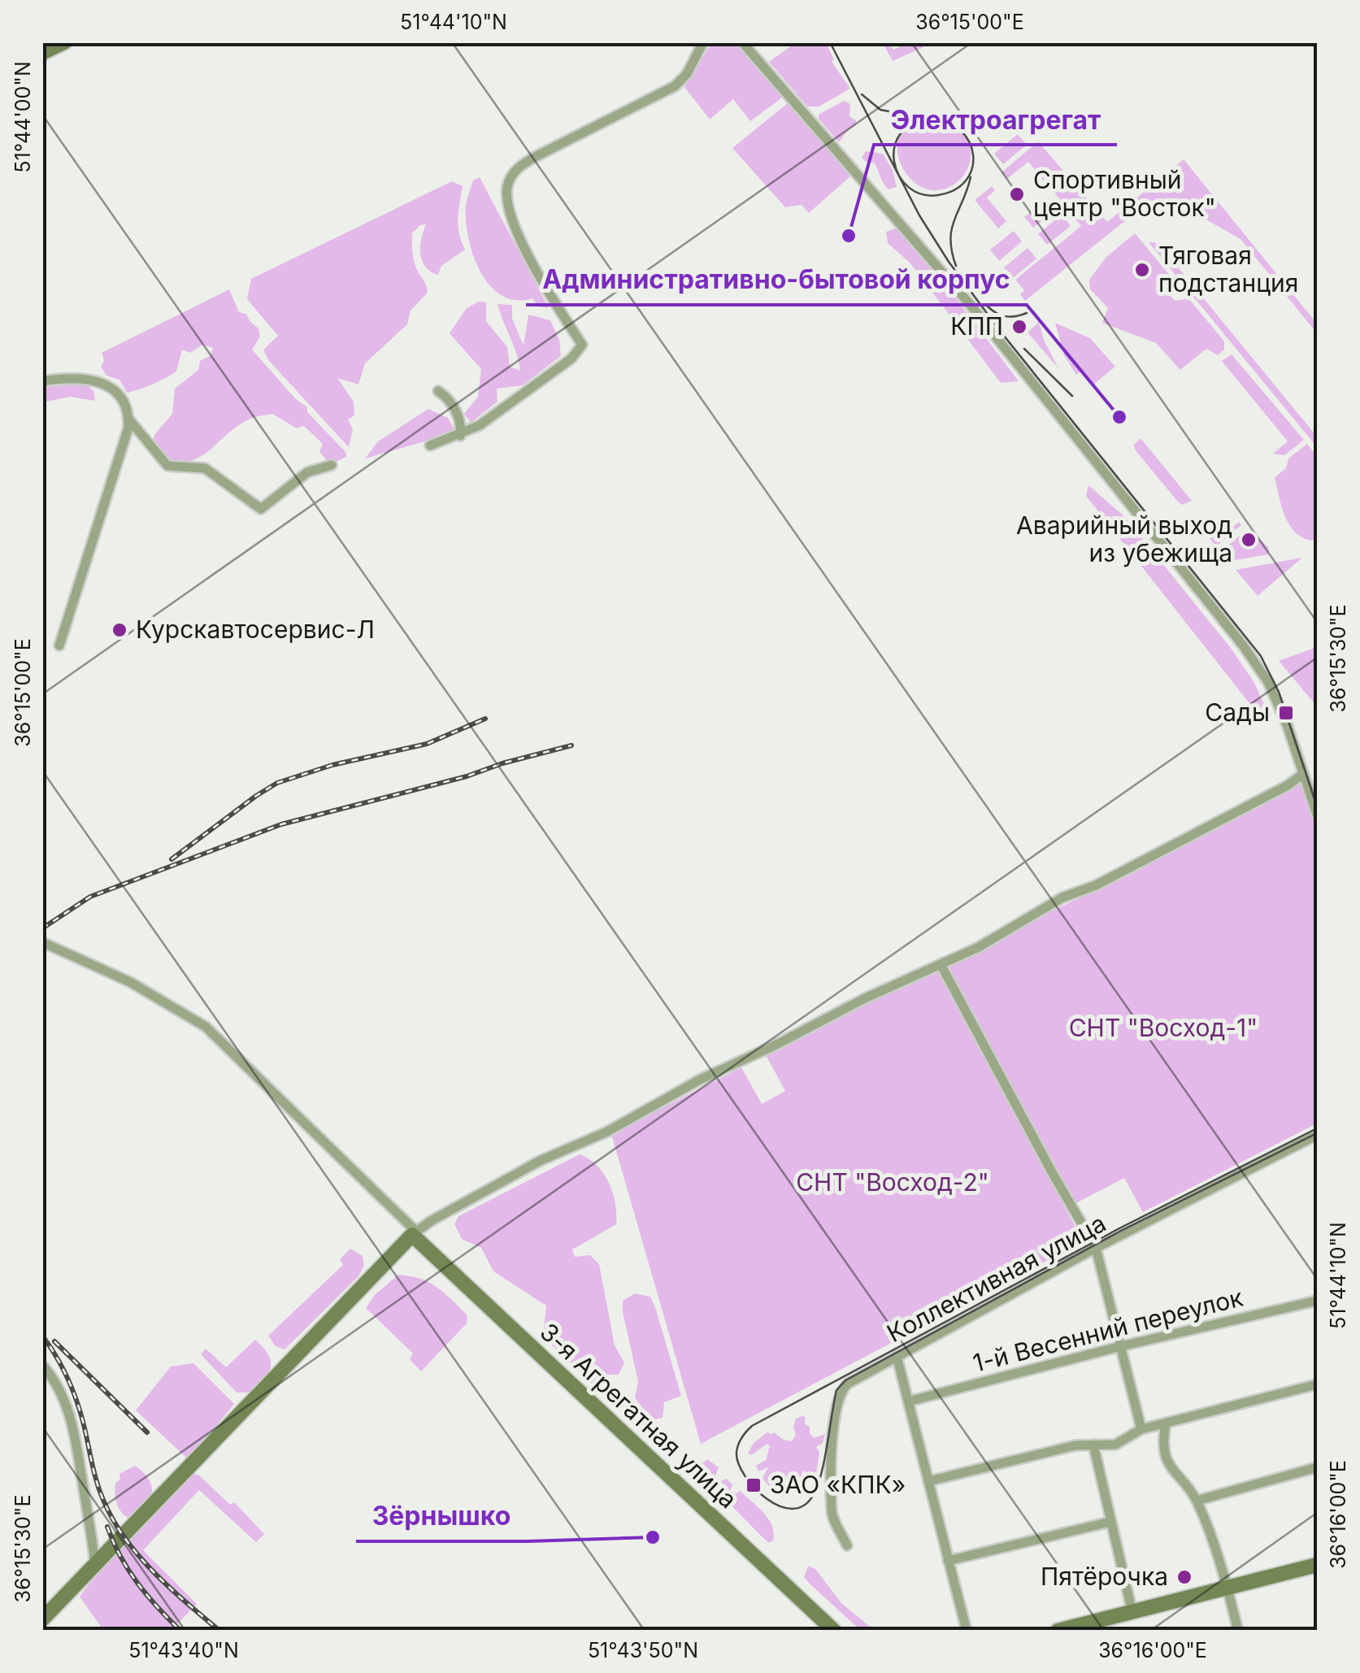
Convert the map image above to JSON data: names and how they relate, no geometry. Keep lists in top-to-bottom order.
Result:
{
  "streets": {
    "street": ["Коллективная улица", "1-й Весенний переулок", "3-я Агрегатная улица"]
  },
  "parks": ["СНТ \"Восход-1\"", "СНТ \"Восход-2\""],
  "places": {
    "other": [
      "Спортивный центр \"Восток\"",
      "Электроагрегат",
      "Тяговая подстанция",
      "КПП",
      "Административно-бытовой корпус",
      "Аварийный выход из убежища",
      "Курскавтосервис-Л",
      "Зёрнышко",
      "Пятёрочка"
    ],
    "transit": ["Сады", "ЗАО «КПК»"]
  },
  "coordinates": [
    "51°44'10\"N",
    "36°15'00\"E",
    "51°44'00\"N",
    "36°15'30\"E",
    "36°16'00\"E",
    "51°43'40\"N",
    "51°43'50\"N"
  ]
}
